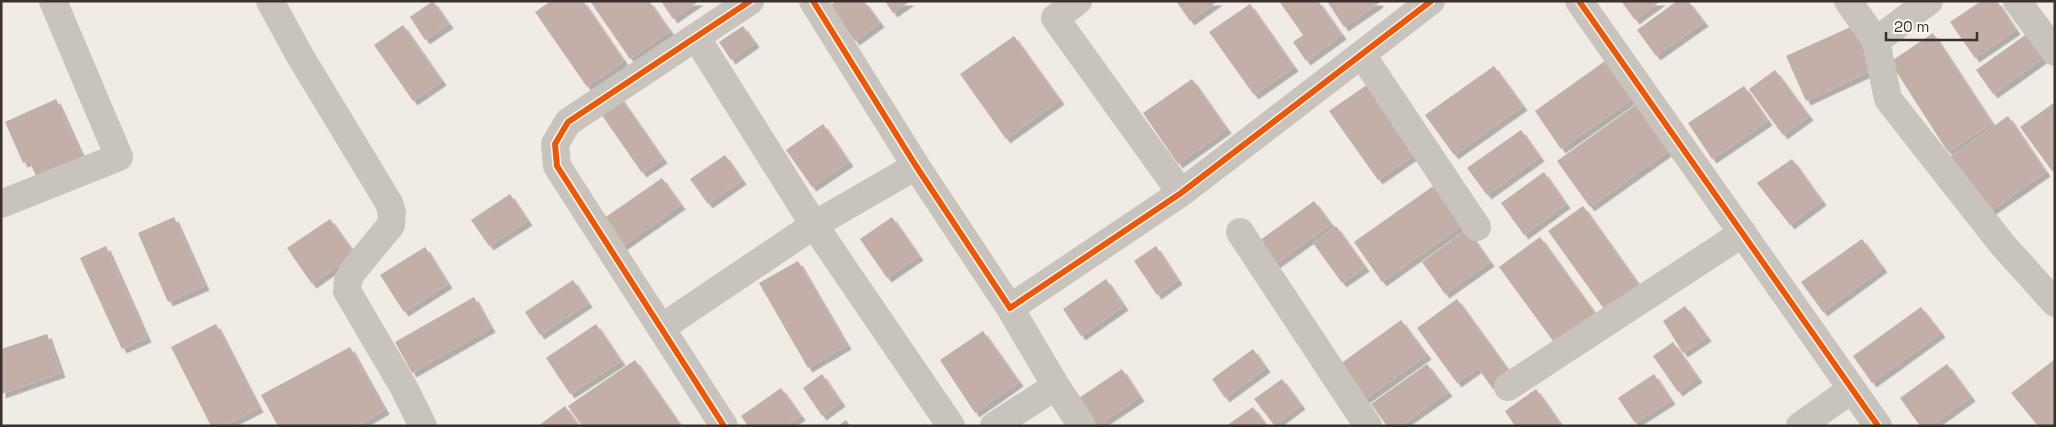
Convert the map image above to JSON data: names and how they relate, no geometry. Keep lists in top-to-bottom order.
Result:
{
  "scale_bar": "20 m"
}
